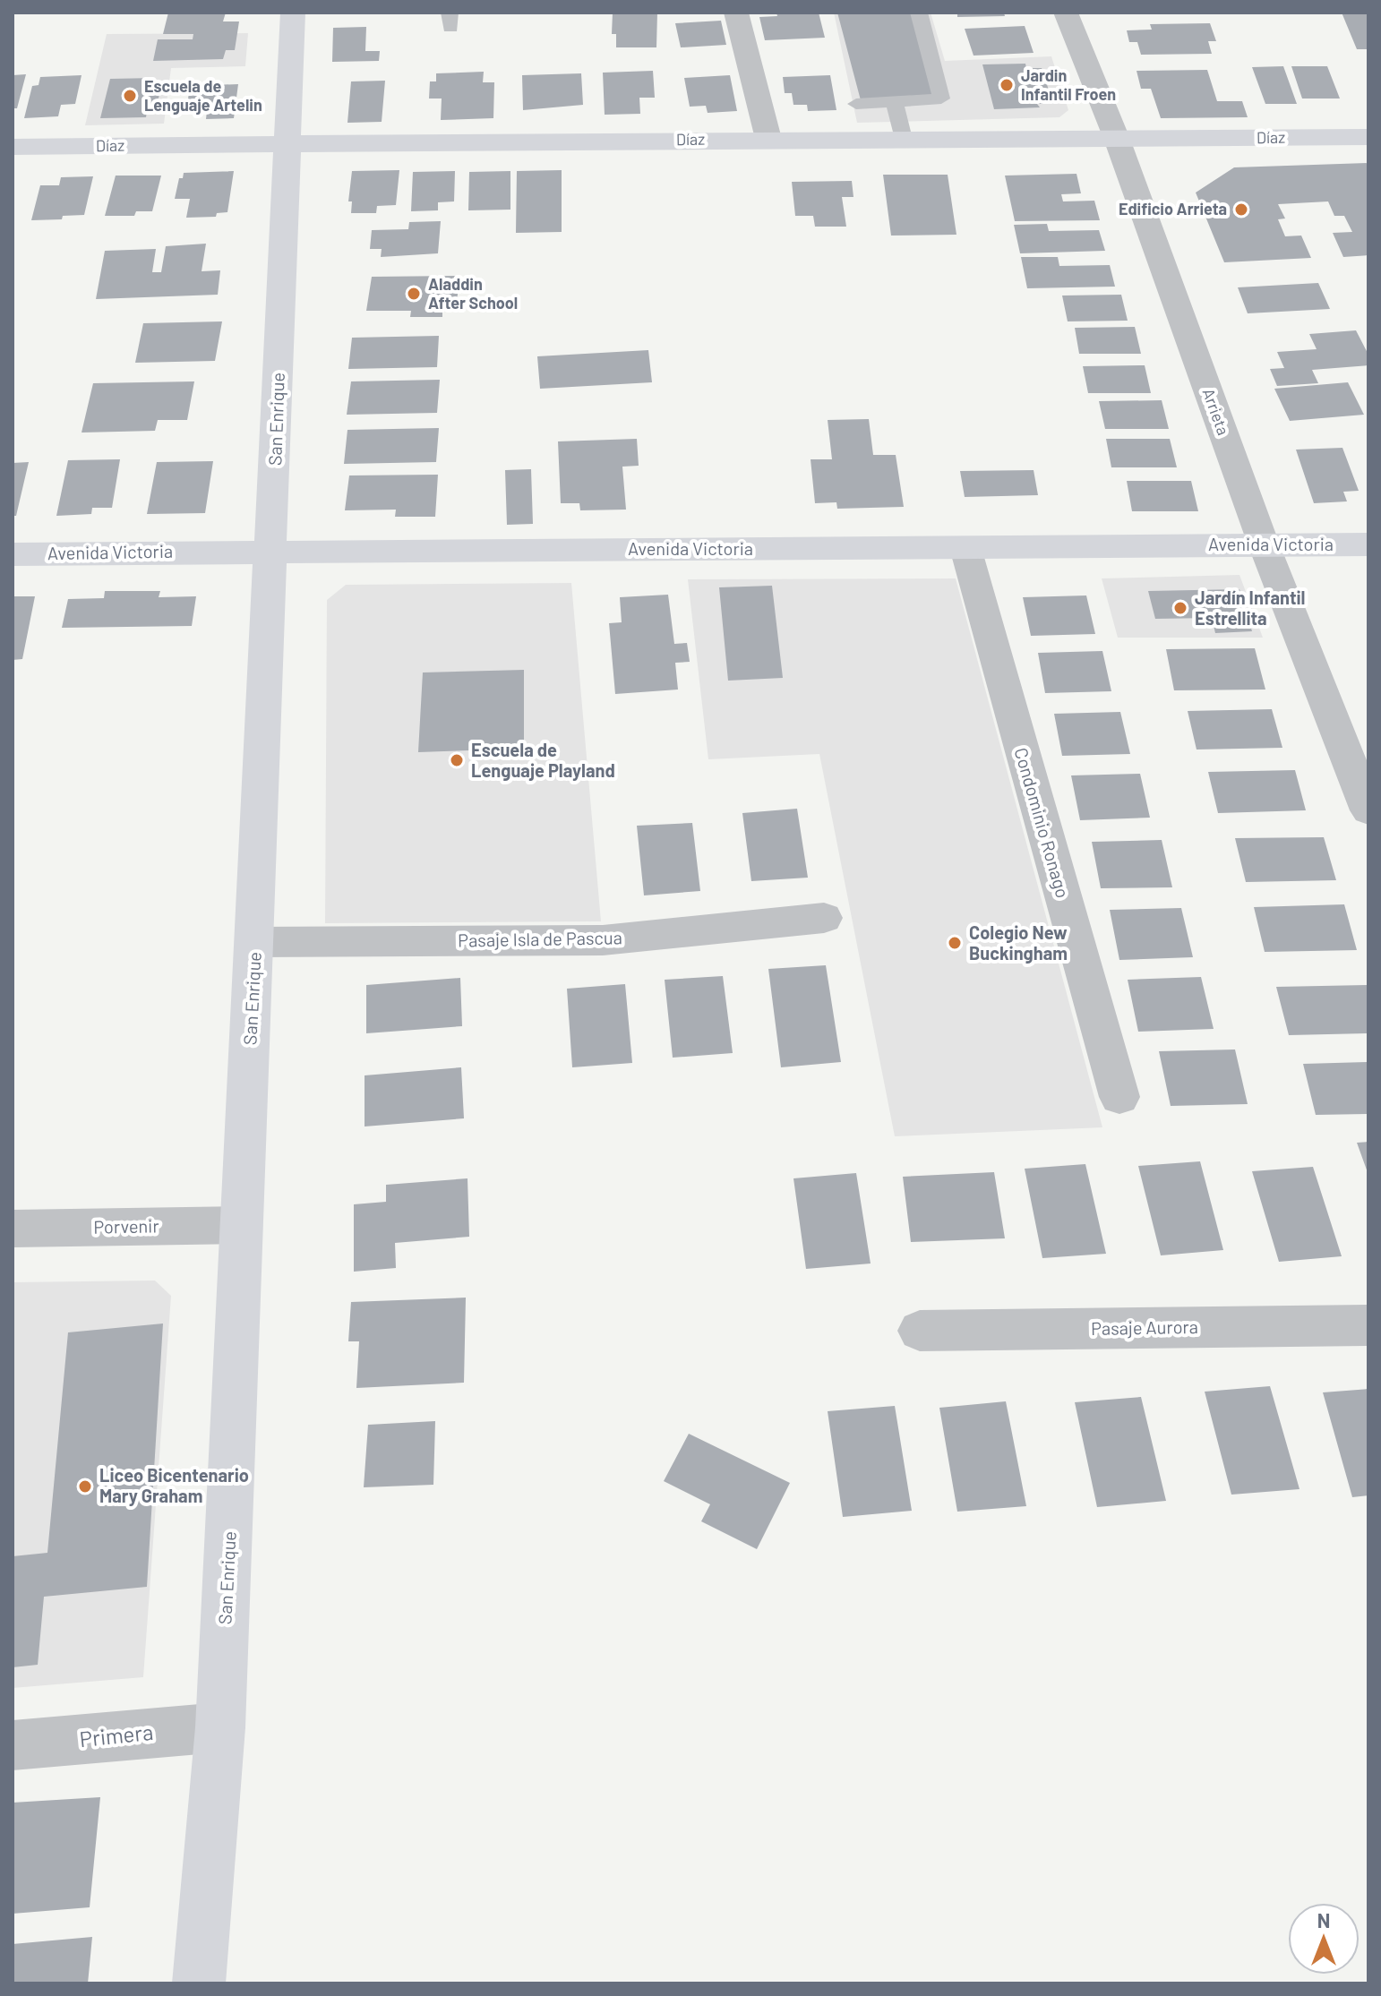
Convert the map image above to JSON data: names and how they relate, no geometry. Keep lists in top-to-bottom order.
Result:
{
  "streets": {
    "street": [
      "Díaz",
      "Arrieta",
      "San Enrique",
      "Avenida Victoria",
      "Condominio Ronago",
      "Pasaje Isla de Pascua",
      "Porvenir",
      "Pasaje Aurora",
      "Primera"
    ]
  },
  "crossings": [
    ["Díaz", "Arrieta"],
    ["Díaz", "San Enrique"],
    ["Arrieta", "Avenida Victoria"],
    ["San Enrique", "Avenida Victoria"],
    ["San Enrique", "Pasaje Isla de Pascua"],
    ["San Enrique", "Porvenir"],
    ["San Enrique", "Primera"],
    ["Avenida Victoria", "Condominio Ronago"]
  ],
  "places": [
    "Jardin Infantil Froen",
    "Escuela de Lenguaje Artelin",
    "Edificio Arrieta",
    "Aladdin After School",
    "Jardín Infantil Estrellita",
    "Escuela de Lenguaje Playland",
    "Colegio New Buckingham",
    "Liceo Bicentenario Mary Graham"
  ],
  "north": "top"
}
